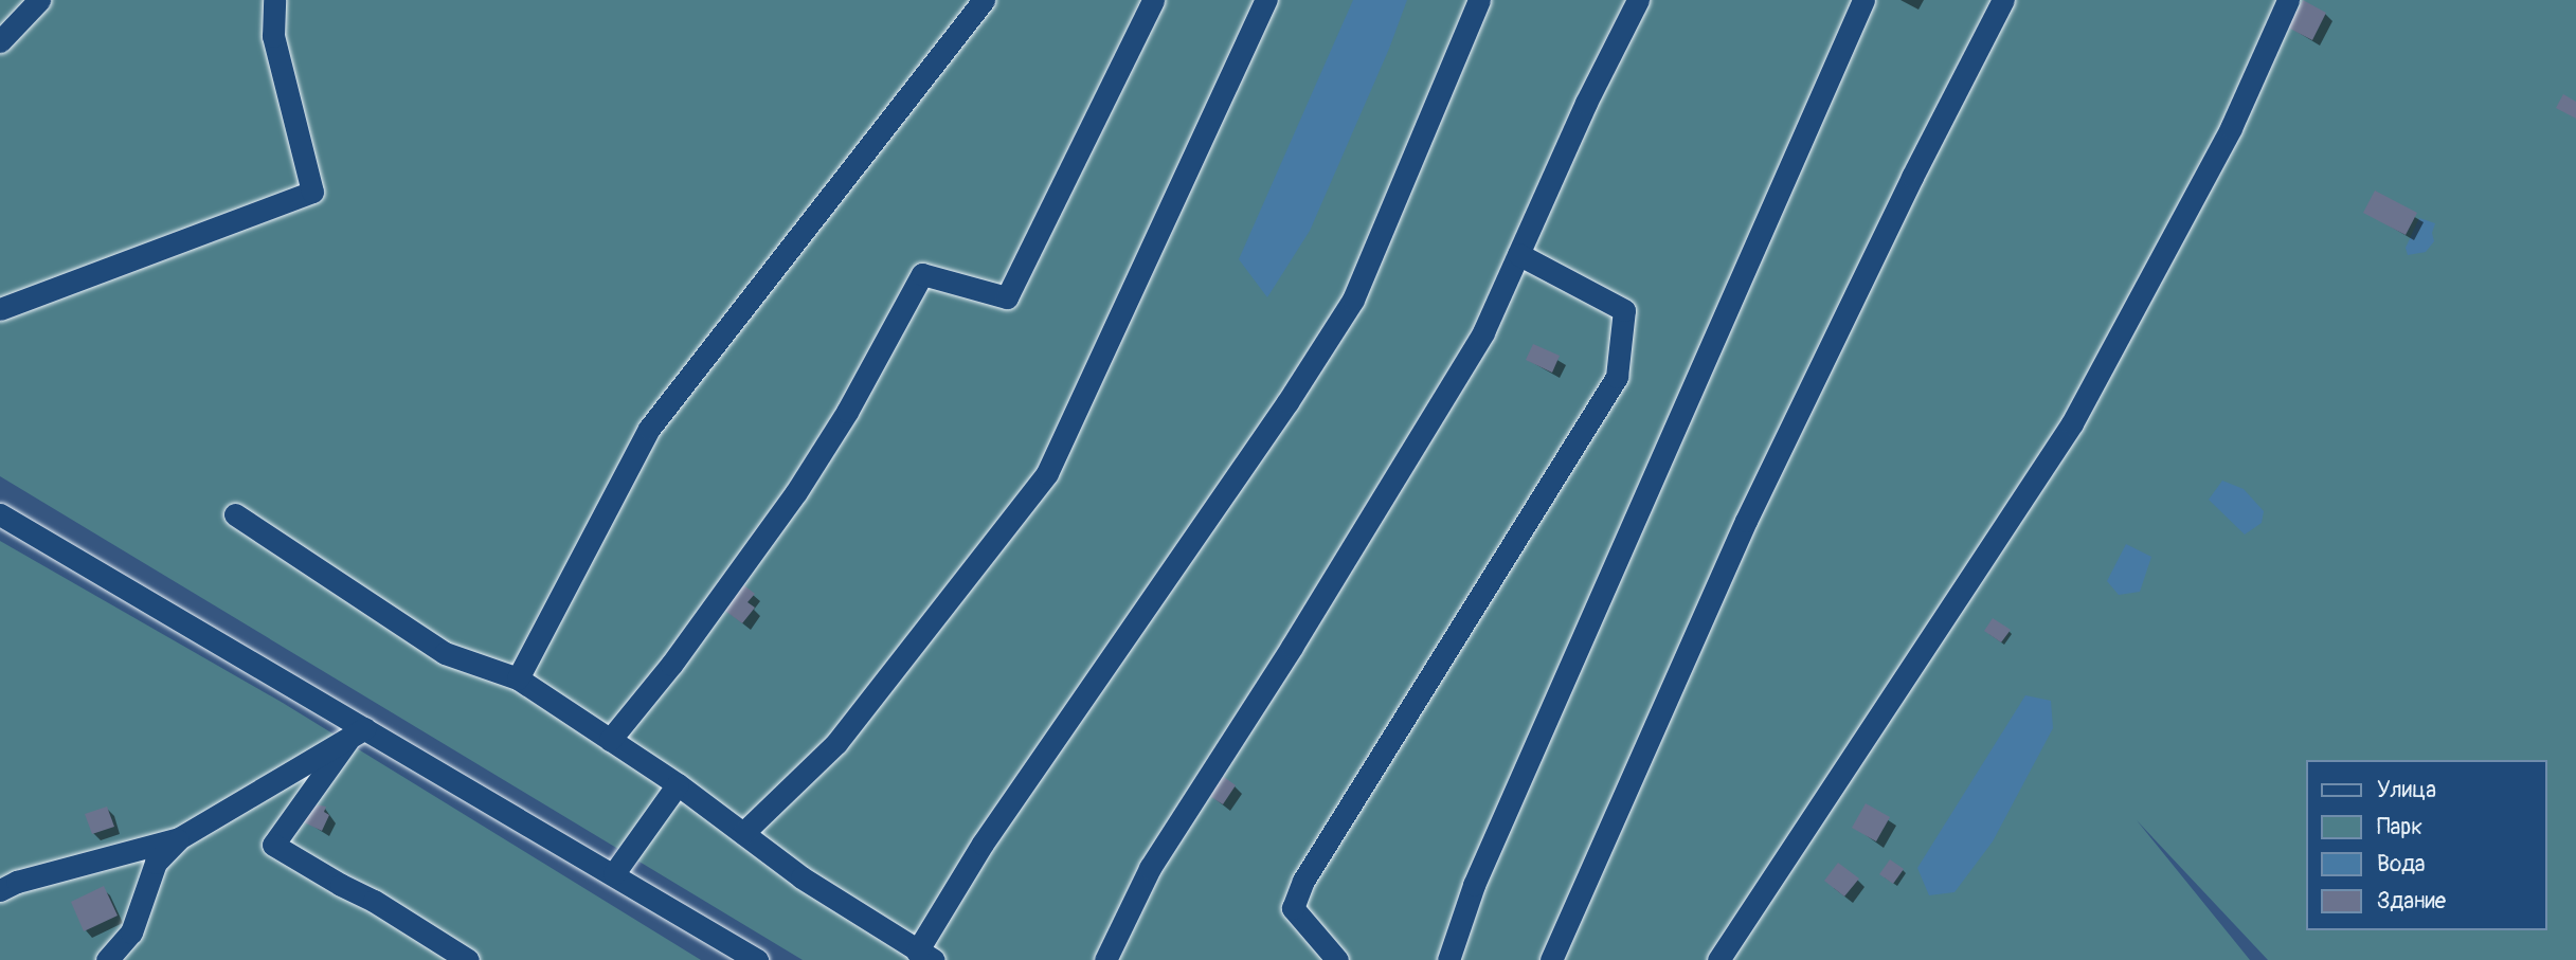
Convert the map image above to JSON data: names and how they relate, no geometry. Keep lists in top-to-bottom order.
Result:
{
  "legend": [
    "Улица",
    "Парк",
    "Вода",
    "Здание"
  ]
}
